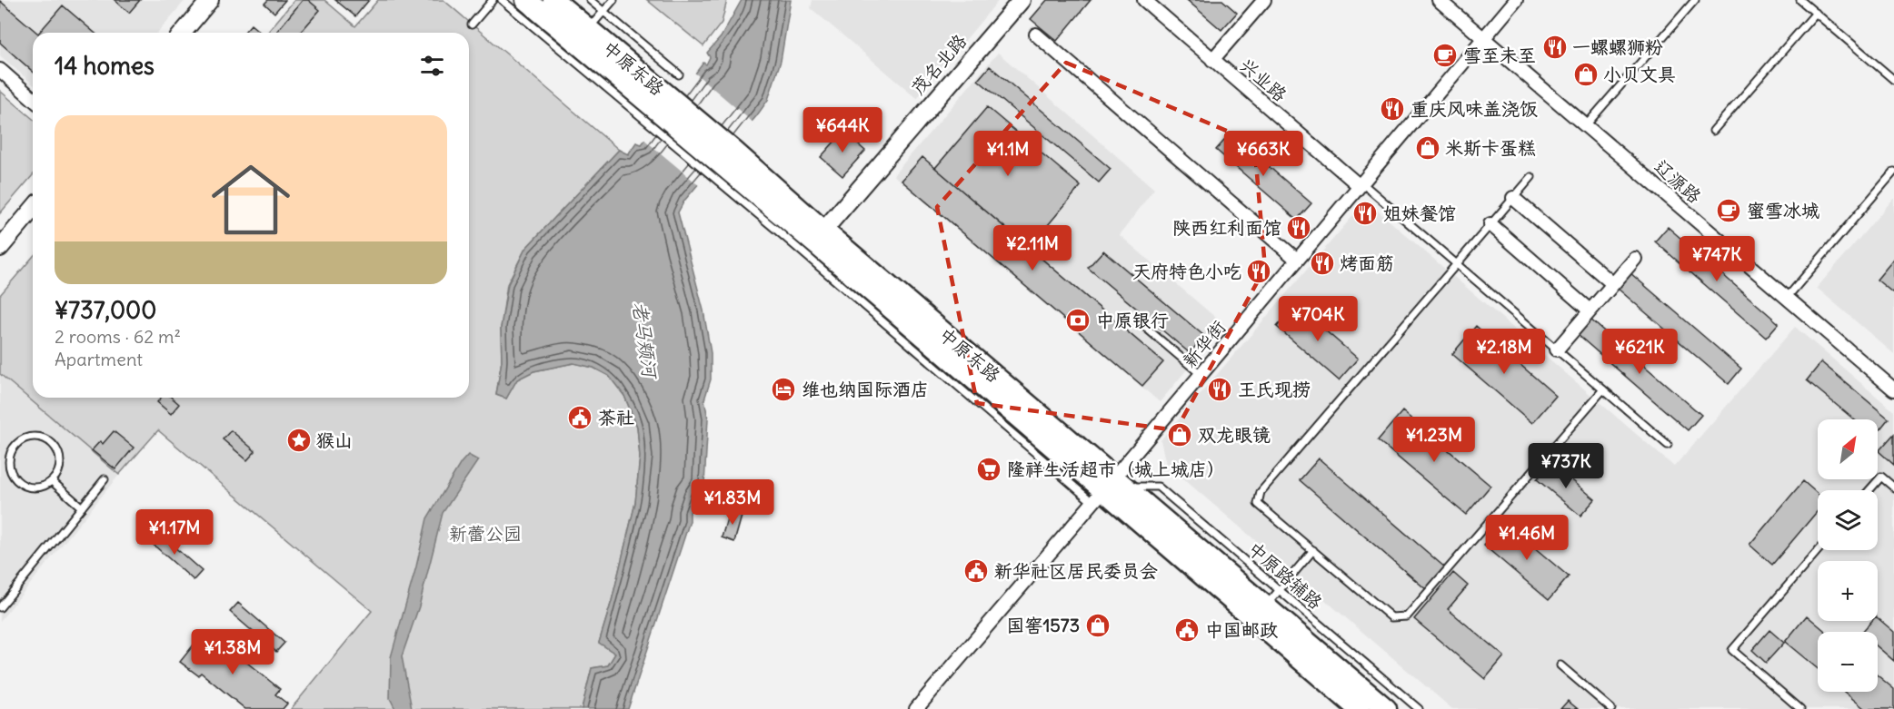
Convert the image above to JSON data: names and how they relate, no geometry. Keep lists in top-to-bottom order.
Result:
{
  "streets": {
    "main road": ["中原东路"],
    "street": [
      "茂名北路",
      "兴业路",
      "辽源路",
      "新华街"
    ],
    "lane": ["中原路辅路"]
  },
  "crossings": [
    ["茂名北路", "中原东路"],
    ["中原东路", "新华街"],
    ["中原东路", "中原路辅路"],
    ["兴业路", "新华街"],
    ["辽源路", "新华街"],
    ["新华街", "中原路辅路"]
  ],
  "water": ["老马颊河"],
  "parks": ["新蕾公园"],
  "places": {
    "restaurant": [
      "一螺螺狮粉",
      "重庆风味盖浇饭",
      "姐妹餐馆",
      "陕西红利面馆",
      "烤面筋",
      "天府特色小吃",
      "王氏现捞"
    ],
    "cafe": ["雪至未至", "蜜雪冰城"],
    "shop": [
      "小贝文具",
      "米斯卡蛋糕",
      "双龙眼镜",
      "国窖1573"
    ],
    "bank": ["中原银行"],
    "hotel": ["维也纳国际酒店"],
    "public building": ["茶社", "新华社区居民委员会", "中国邮政"],
    "place": ["猴山"],
    "supermarket": ["隆祥生活超市（城上城店）"]
  },
  "north": "top right",
  "page": {
    "heading": "14 homes",
    "list": [
      {
        "name": "¥737,000",
        "note": "2 rooms · 62 m² · Apartment"
      }
    ],
    "price": [
      "¥644K",
      "¥1.1M",
      "¥663K",
      "¥2.11M",
      "¥747K",
      "¥704K",
      "¥2.18M",
      "¥621K",
      "¥1.23M",
      "¥737K",
      "¥1.83M",
      "¥1.17M",
      "¥1.46M",
      "¥1.38M"
    ],
    "map_buttons": ["+", "−"]
  }
}
